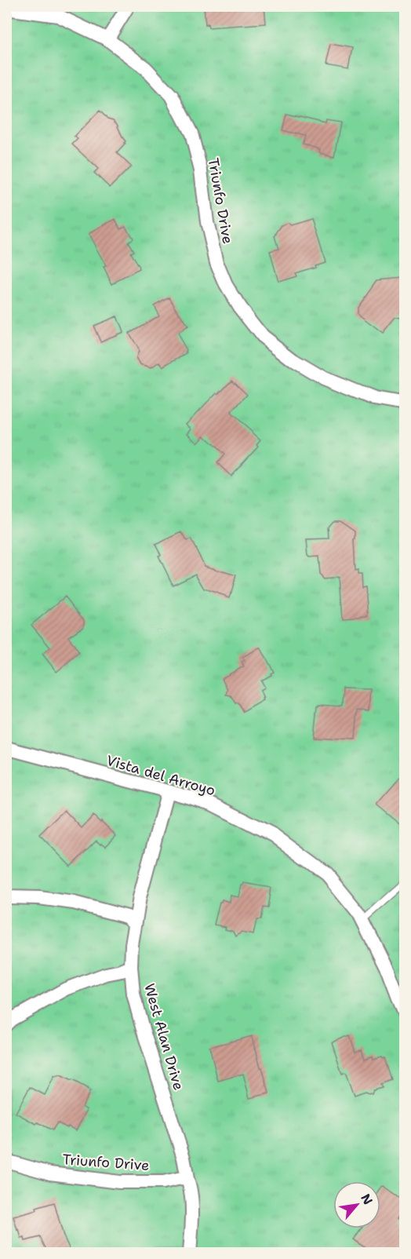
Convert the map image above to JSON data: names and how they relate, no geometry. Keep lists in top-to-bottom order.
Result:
{
  "streets": {
    "street": ["Triunfo Drive", "Vista del Arroyo", "West Alan Drive"]
  },
  "crossings": [
    ["Triunfo Drive", "West Alan Drive"],
    ["Vista del Arroyo", "West Alan Drive"]
  ],
  "north": "top right"
}
